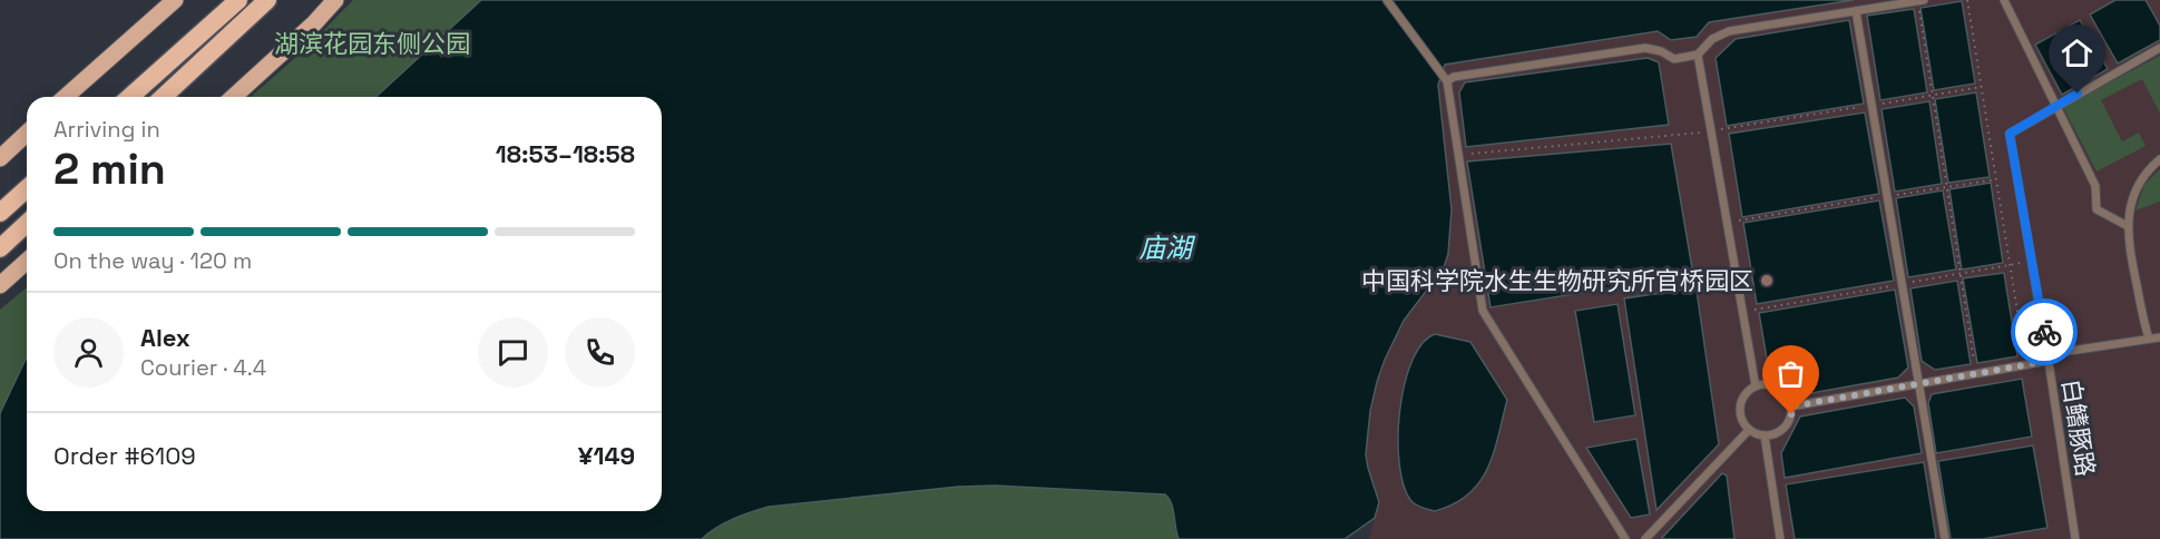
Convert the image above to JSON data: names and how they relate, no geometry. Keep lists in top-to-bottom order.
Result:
{
  "streets": {
    "lane": ["白鳍豚路"]
  },
  "water": ["庙湖"],
  "parks": ["湖滨花园东侧公园"],
  "places": ["中国科学院水生生物研究所官桥园区"],
  "page": {
    "heading": ["2 min", "Arriving in", "18:53–18:58"],
    "panel": [
      "Alex",
      "Courier · 4.4",
      "Order #6109",
      "¥149"
    ],
    "bar": "On the way · 120 m"
  }
}
